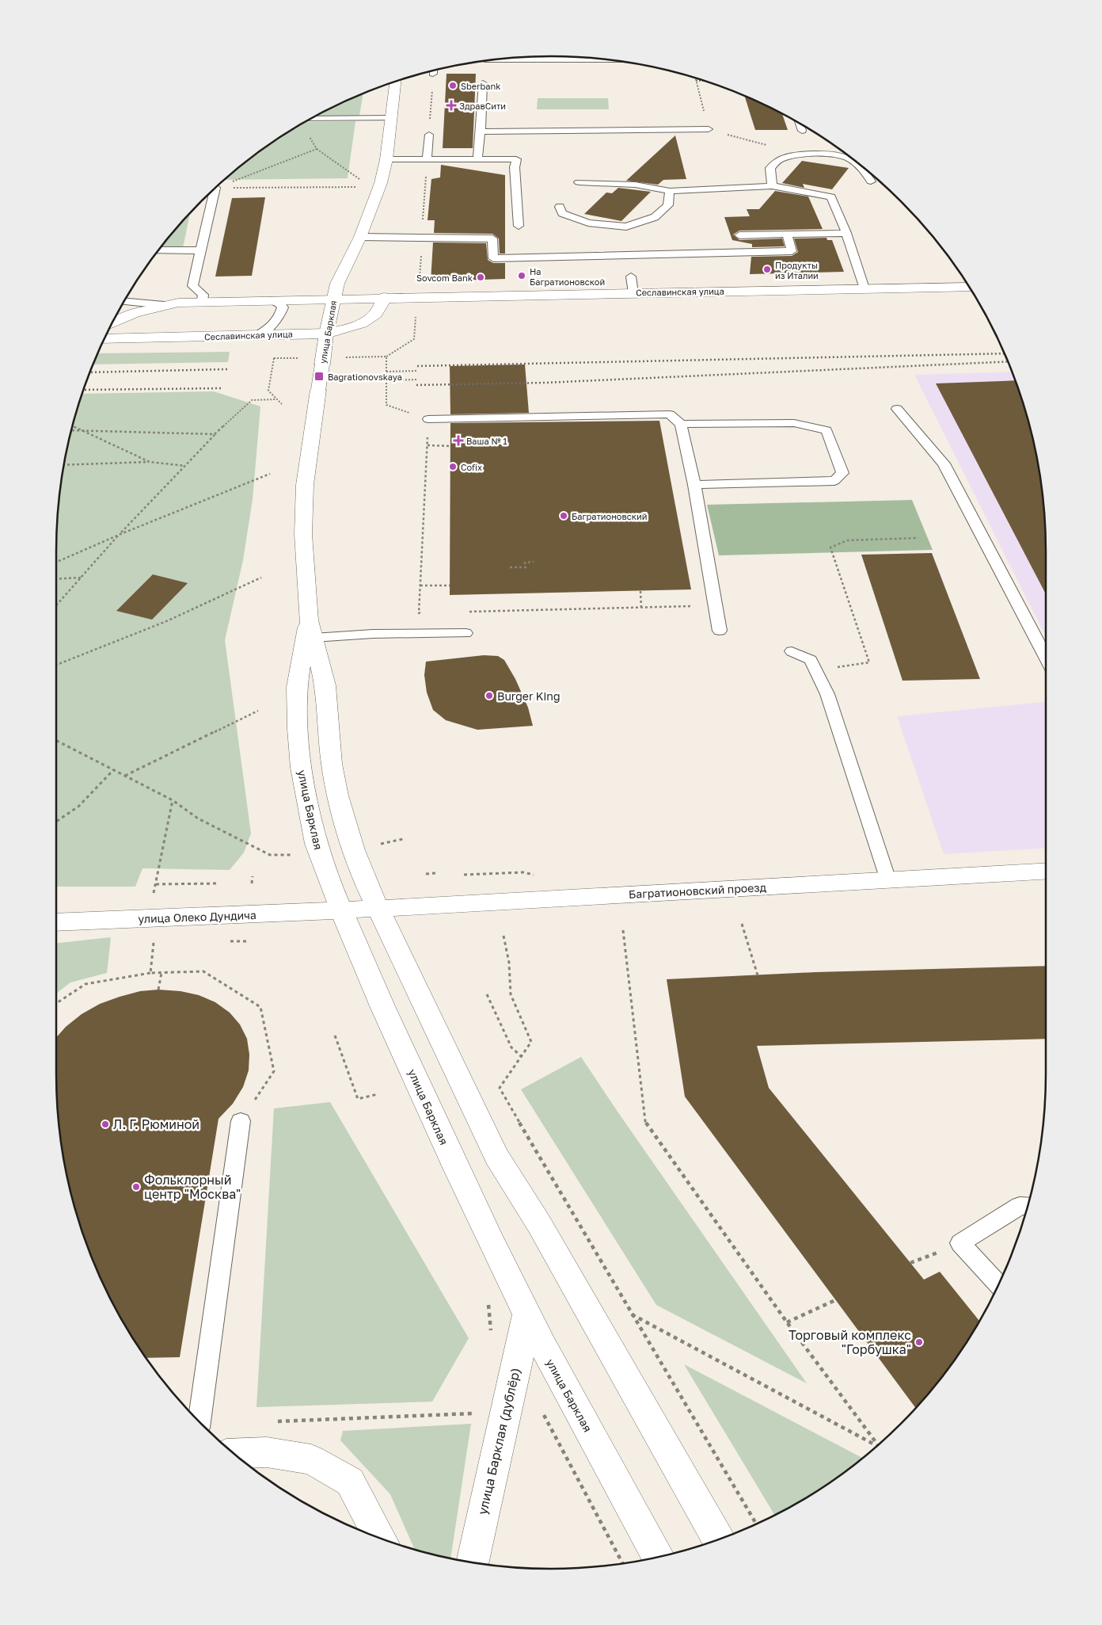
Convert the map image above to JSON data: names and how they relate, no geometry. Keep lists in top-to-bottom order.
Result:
{
  "streets": {
    "main road": [
      "Сеславинская улица",
      "улица Барклая",
      "Багратионовский проезд",
      "улица Олеко Дундича",
      "улица Барклая (дублёр)"
    ]
  },
  "crossings": [
    ["Сеславинская улица", "улица Барклая"],
    ["улица Барклая", "Багратионовский проезд"],
    ["улица Барклая", "улица Олеко Дундича"],
    ["улица Барклая", "улица Барклая (дублёр)"],
    ["Багратионовский проезд", "улица Олеко Дундича"]
  ],
  "places": {
    "other": [
      "Sberbank",
      "Продукты из Италии",
      "На Багратионовской",
      "Sovcom Bank",
      "Cofix",
      "Багратионовский",
      "Burger King",
      "Л. Г. Рюминой",
      "Фольклорный центр \"Москва\"",
      "Торговый комплекс \"Горбушка\""
    ],
    "health": ["ЗдравСити", "Ваша № 1"],
    "transit": ["Bagrationovskaya"]
  }
}
